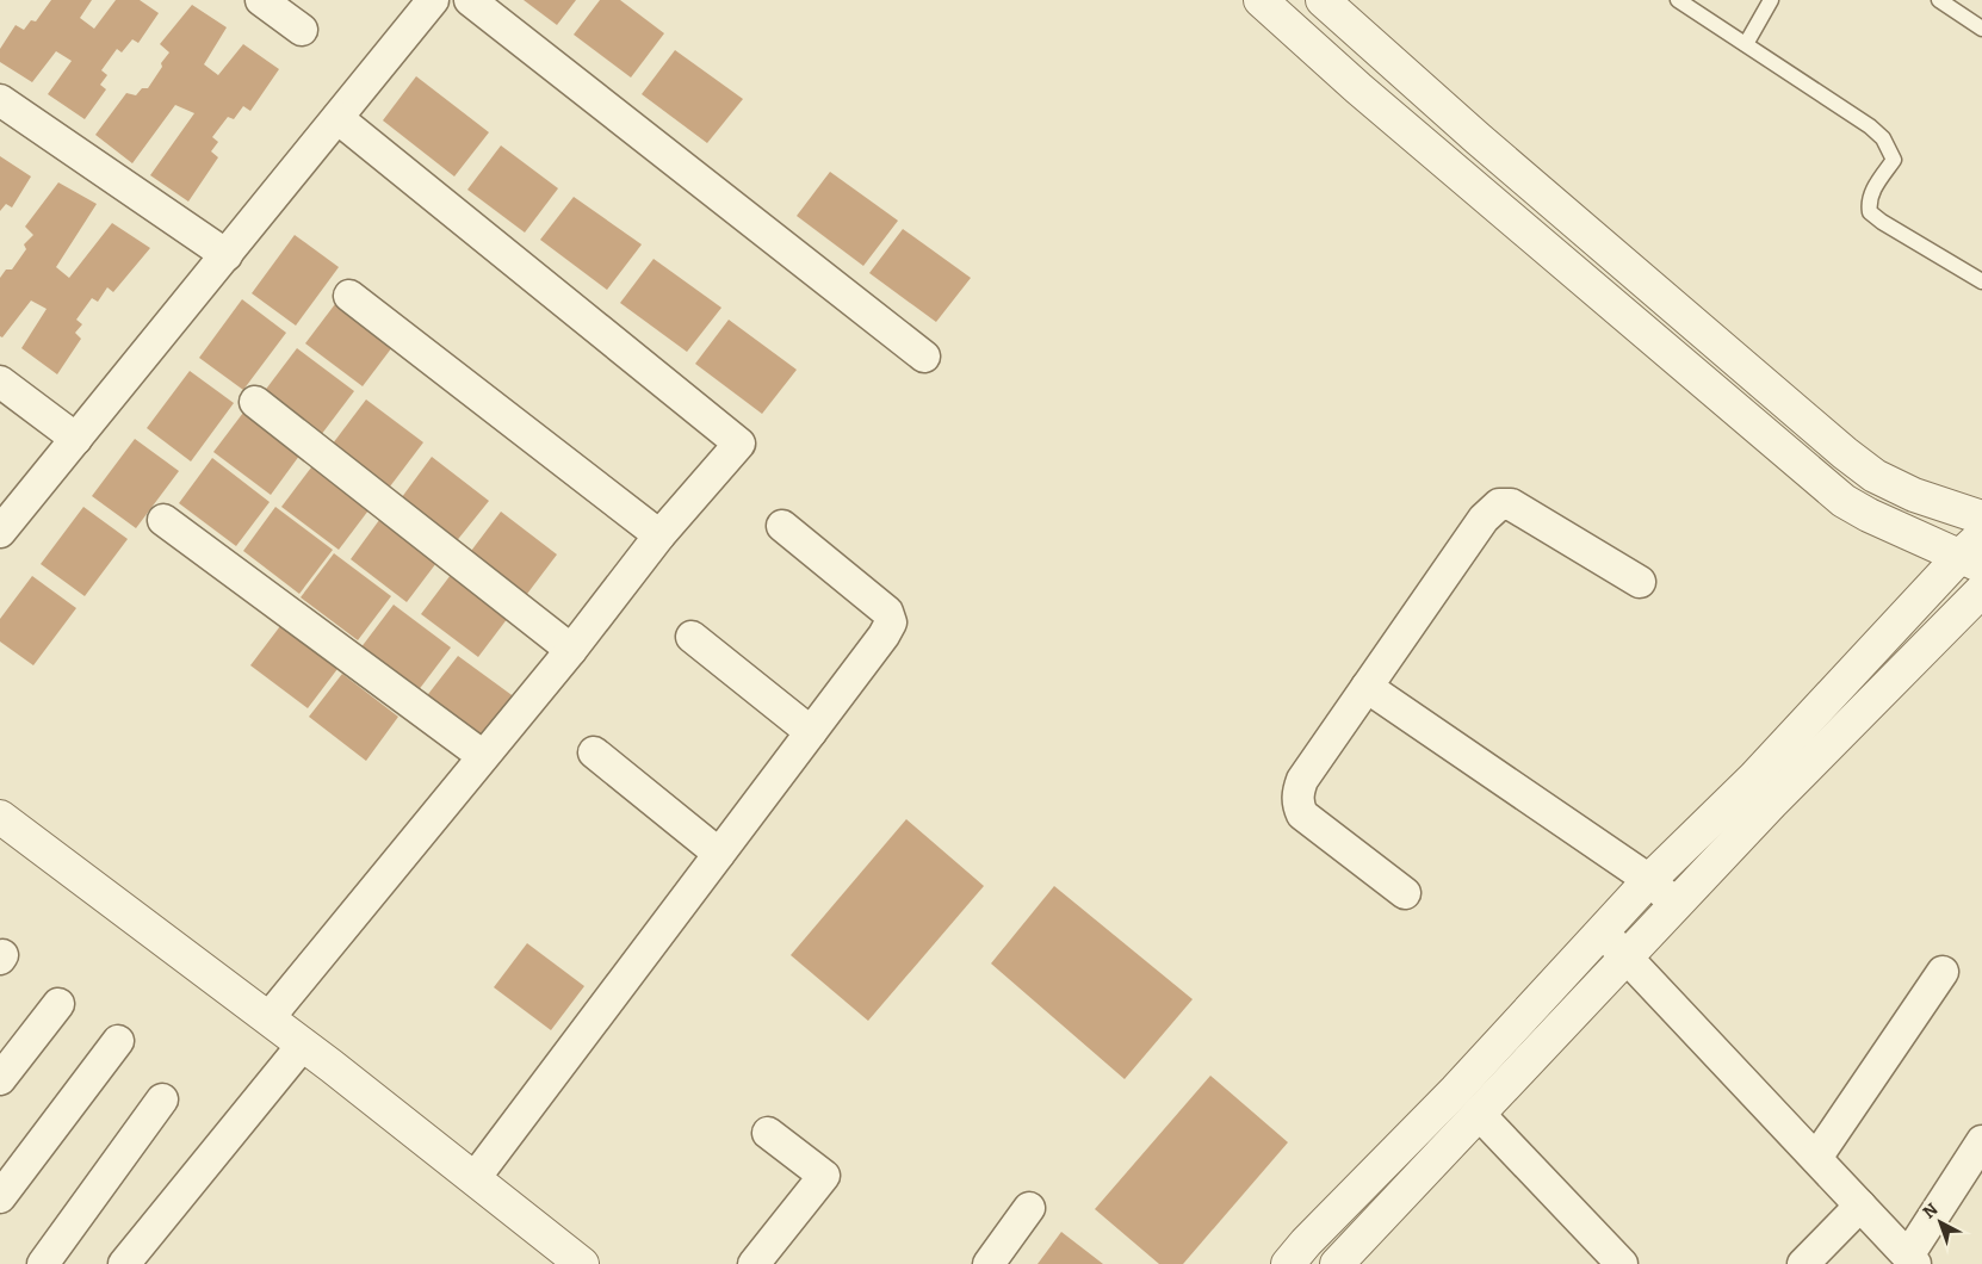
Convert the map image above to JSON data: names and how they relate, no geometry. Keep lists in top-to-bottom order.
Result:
{
  "north": "top left"
}
